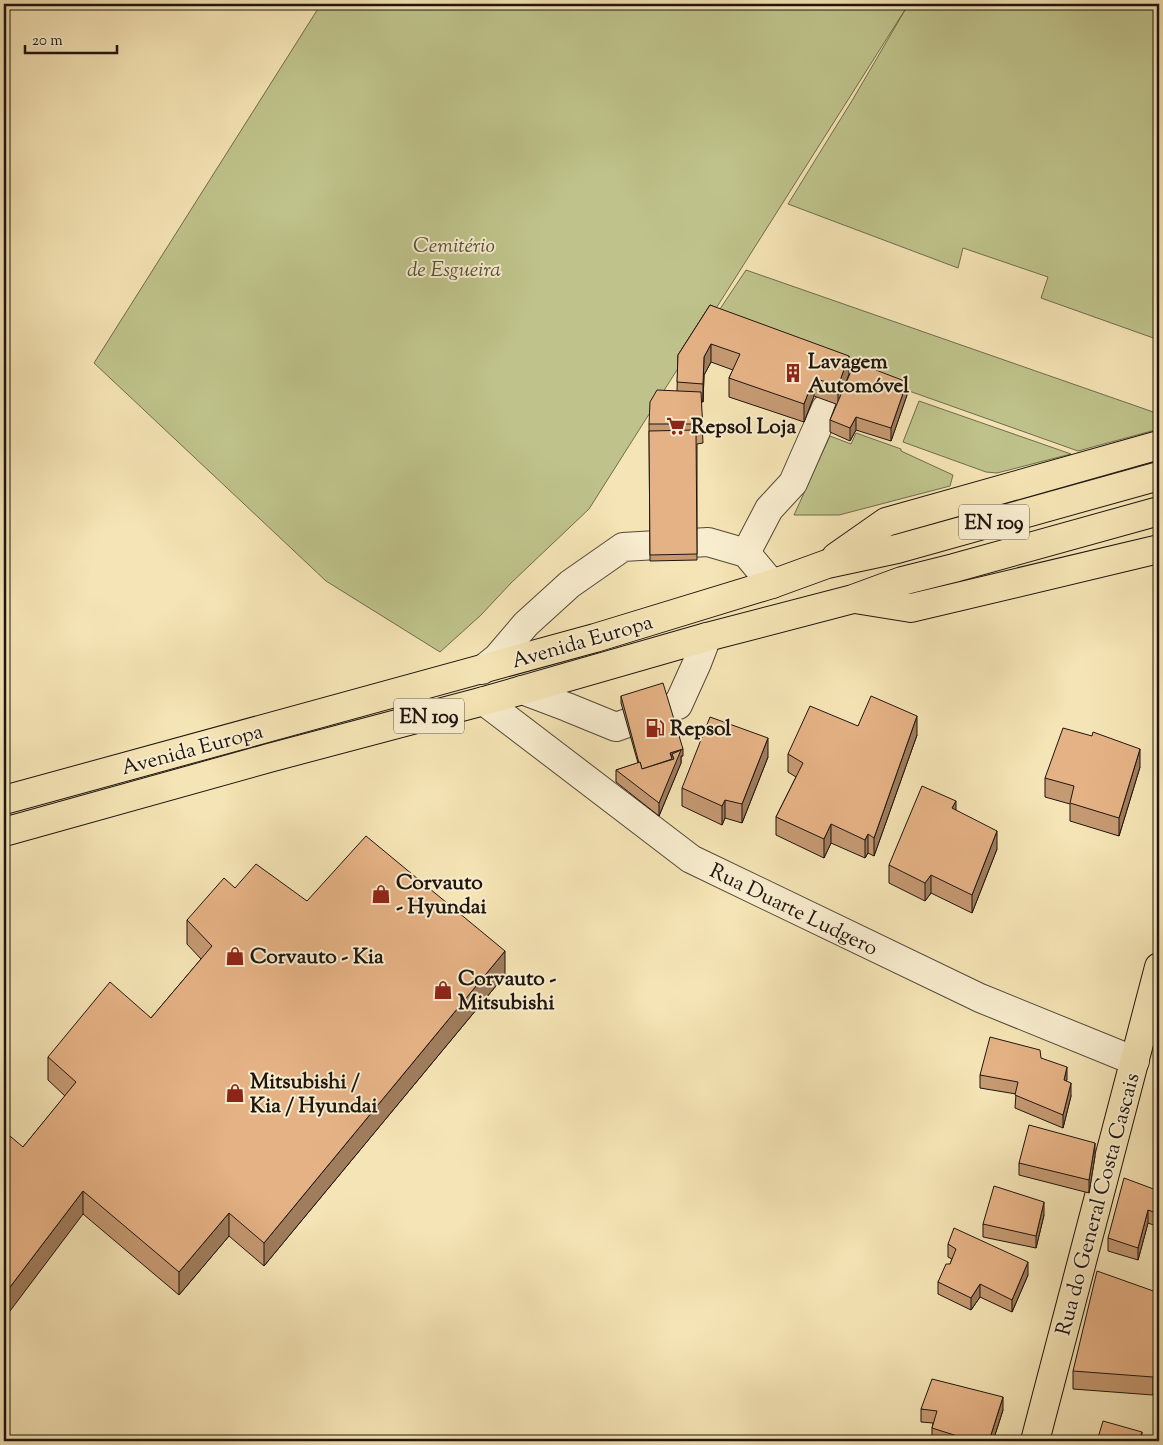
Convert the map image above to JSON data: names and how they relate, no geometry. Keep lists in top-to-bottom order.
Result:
{
  "streets": {
    "main road": ["EN 109", "Avenida Europa", "Rua do General Costa Cascais"],
    "street": ["Rua Duarte Ludgero"]
  },
  "crossings": [
    ["Avenida Europa", "Rua Duarte Ludgero"],
    ["Rua Duarte Ludgero", "Rua do General Costa Cascais"]
  ],
  "parks": ["Cemitério de Esgueira"],
  "places": {
    "building": ["Lavagem Automóvel"],
    "supermarket": ["Repsol Loja"],
    "fuel station": ["Repsol"],
    "shop": [
      "Corvauto - Hyundai",
      "Corvauto - Kia",
      "Corvauto - Mitsubishi",
      "Mitsubishi / Kia / Hyundai"
    ]
  },
  "scale_bar": "20 m"
}
